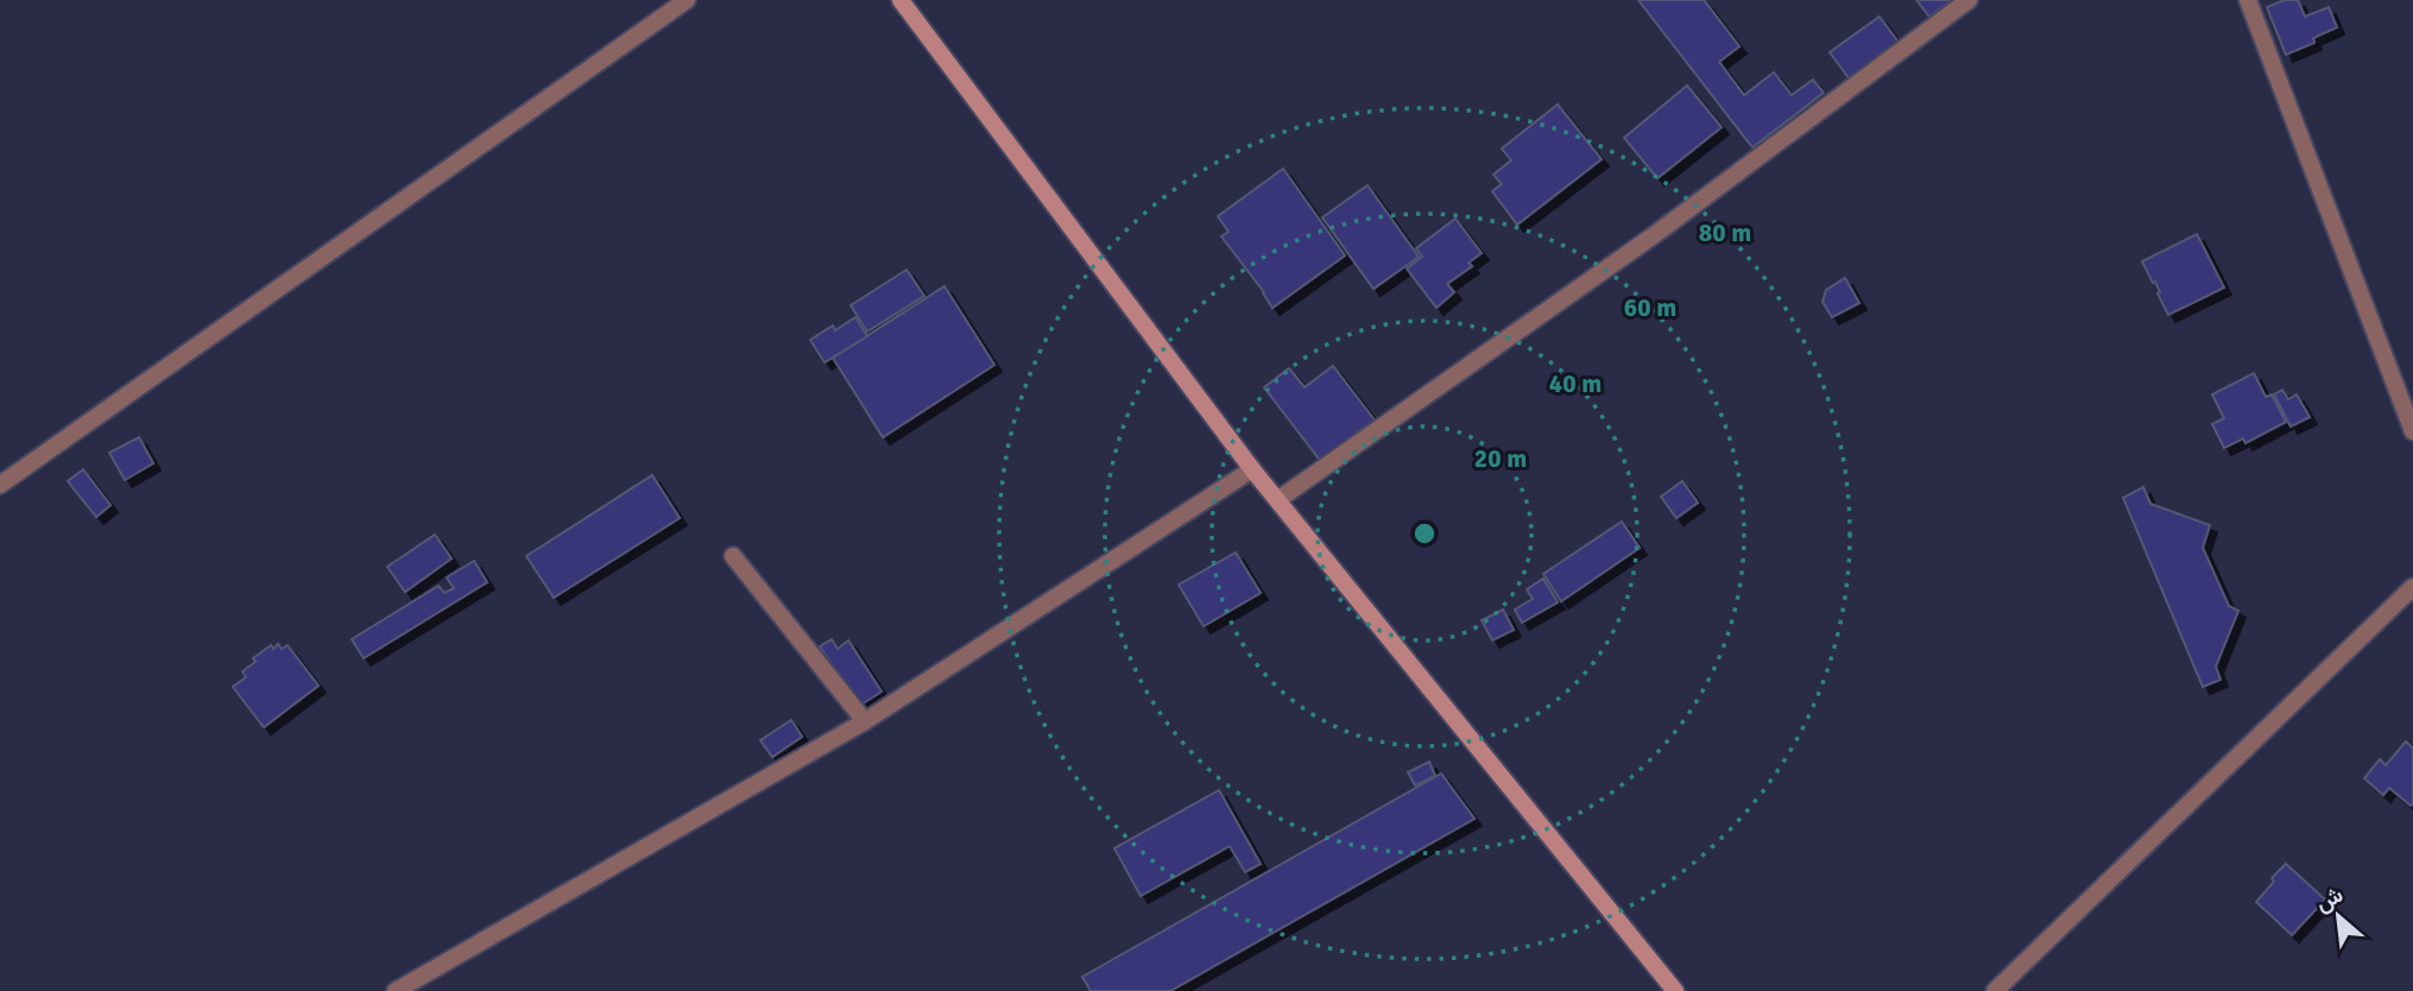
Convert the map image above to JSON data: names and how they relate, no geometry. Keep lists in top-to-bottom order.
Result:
{
  "north": "top left",
  "rings": [
    "80 m",
    "60 m",
    "40 m",
    "20 m"
  ]
}
